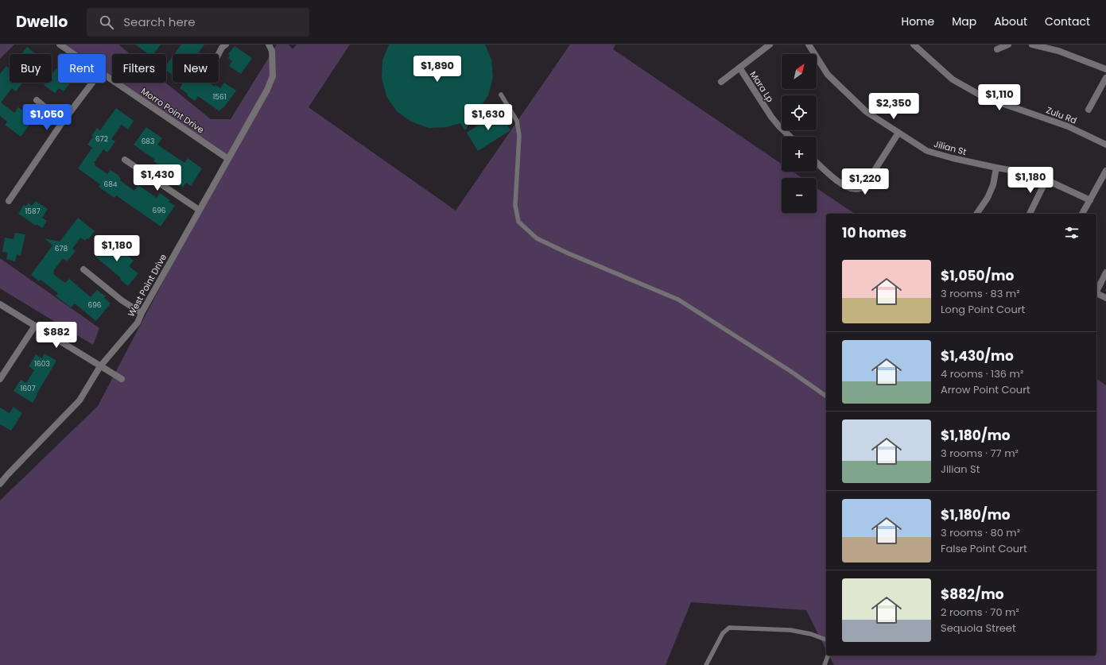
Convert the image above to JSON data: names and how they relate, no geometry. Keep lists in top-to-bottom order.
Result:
{
  "streets": {
    "street": [
      "Mara Lp",
      "Morro Point Drive",
      "Zulu Rd",
      "Jilian St",
      "West Point Drive"
    ]
  },
  "crossings": [
    ["Morro Point Drive", "West Point Drive"]
  ],
  "house_numbers": [
    "1561",
    "672",
    "683",
    "684",
    "696",
    "1587",
    "678",
    "696",
    "1603",
    "1607"
  ],
  "north": "top right",
  "page": {
    "header": "Dwello",
    "search": "Search here",
    "nav": [
      "Home",
      "Map",
      "About",
      "Contact"
    ],
    "map_buttons": ["+", "−"],
    "chip": [
      "Buy",
      "Rent",
      "Filters",
      "New"
    ],
    "price": [
      "$1,890",
      "$1,110",
      "$2,350",
      "$1,050",
      "$1,630",
      "$1,430",
      "$1,180",
      "$1,220",
      "$1,180",
      "$882"
    ],
    "heading": "10 homes",
    "list": [
      {
        "name": "$1,050/mo",
        "note": "3 rooms · 83 m² · Long Point Court"
      },
      {
        "name": "$1,430/mo",
        "note": "4 rooms · 136 m² · Arrow Point Court"
      },
      {
        "name": "$1,180/mo",
        "note": "3 rooms · 77 m² · Jilian St"
      },
      {
        "name": "$1,180/mo",
        "note": "3 rooms · 80 m² · False Point Court"
      },
      {
        "name": "$882/mo",
        "note": "2 rooms · 70 m² · Sequoia Street"
      }
    ]
  }
}
